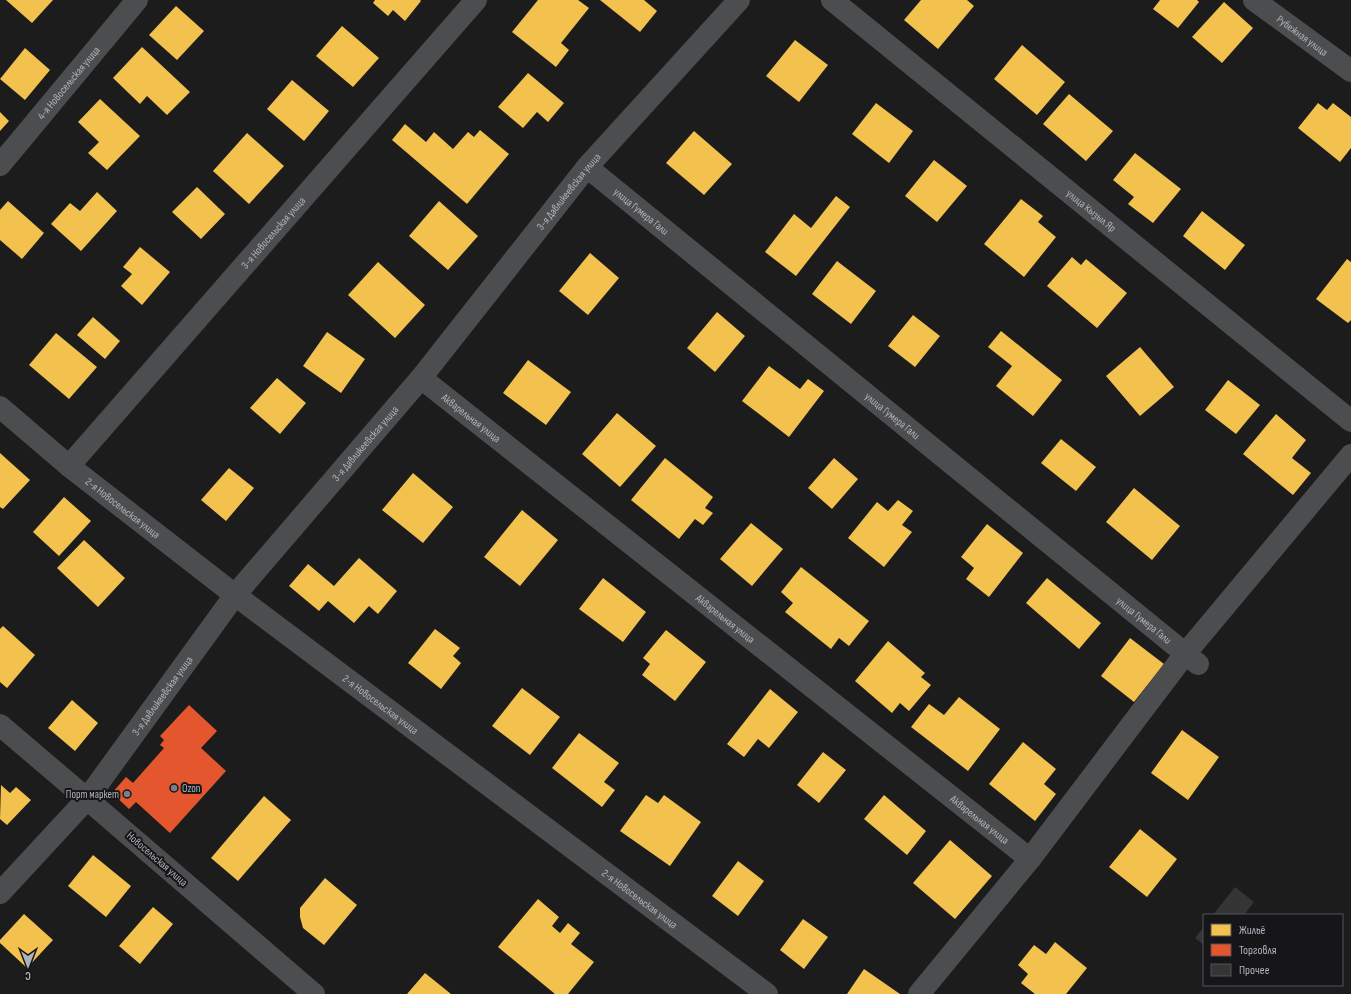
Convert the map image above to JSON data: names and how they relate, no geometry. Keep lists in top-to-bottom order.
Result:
{
  "streets": {
    "street": [
      "Рубежная улица",
      "4-я Новосельская улица",
      "3-я Давликеевская улица",
      "улица Гумера Гали",
      "улица Кызыл Яр",
      "3-я Новосельская улица",
      "Акварельная улица",
      "2-я Новосельская улица",
      "Новосельская улица"
    ]
  },
  "crossings": [
    ["3-я Давликеевская улица", "улица Гумера Гали"],
    ["3-я Давликеевская улица", "Акварельная улица"],
    ["3-я Давликеевская улица", "2-я Новосельская улица"],
    ["3-я Давликеевская улица", "Новосельская улица"],
    ["3-я Новосельская улица", "2-я Новосельская улица"]
  ],
  "places": ["Ozon", "Порт маркет"],
  "legend": ["Жильё", "Торговля", "Прочее"],
  "north": "bottom"
}
